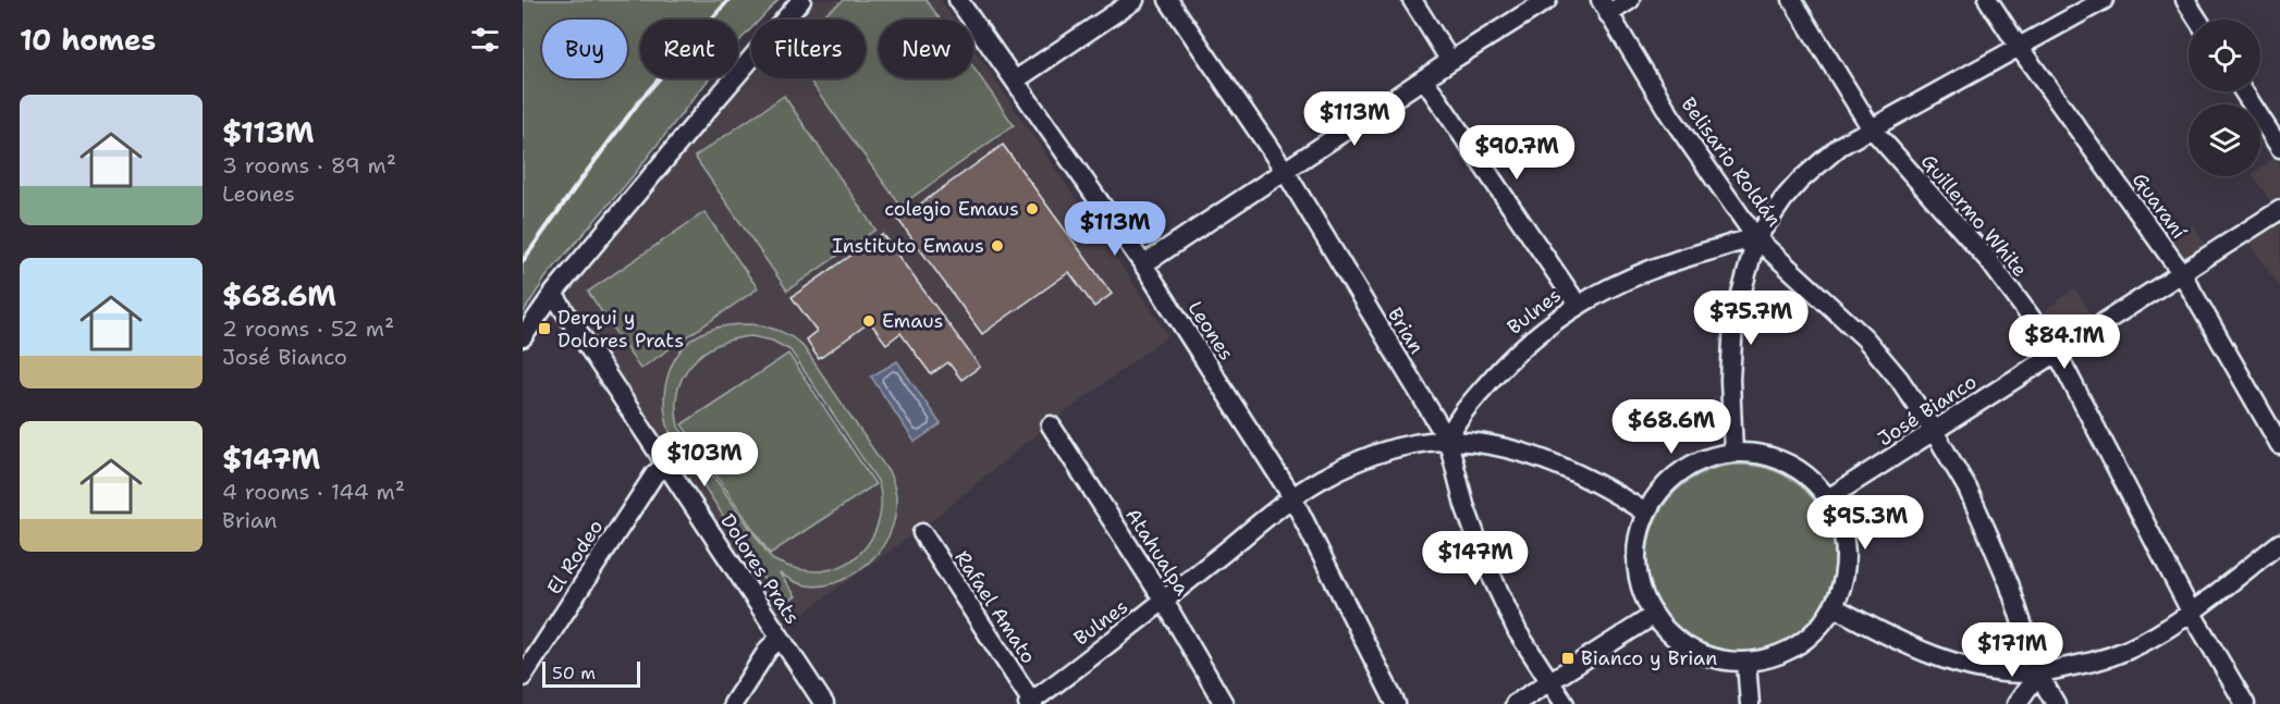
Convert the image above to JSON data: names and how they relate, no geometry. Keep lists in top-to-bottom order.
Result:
{
  "streets": {
    "street": [
      "Belisario Roldán",
      "Guaraní",
      "Guillermo White",
      "Bulnes",
      "Leones",
      "Brian",
      "José Bianco",
      "Atahualpa",
      "El Rodeo",
      "Dolores Prats",
      "Rafael Amato"
    ]
  },
  "crossings": [
    ["Belisario Roldán", "Bulnes"],
    ["Belisario Roldán", "José Bianco"],
    ["Guaraní", "José Bianco"],
    ["Guillermo White", "José Bianco"],
    ["Bulnes", "Leones"],
    ["Bulnes", "Brian"],
    ["Bulnes", "Atahualpa"],
    ["Bulnes", "Rafael Amato"],
    ["El Rodeo", "Dolores Prats"]
  ],
  "places": {
    "other": ["colegio Emaus", "Instituto Emaus", "Emaus"],
    "transit": ["Derqui y Dolores Prats", "Bianco y Brian"]
  },
  "scale_bar": "50 m",
  "page": {
    "heading": "10 homes",
    "chip": [
      "Buy",
      "Rent",
      "Filters",
      "New"
    ],
    "list": [
      {
        "name": "$113M",
        "note": "3 rooms · 89 m² · Leones"
      },
      {
        "name": "$68.6M",
        "note": "2 rooms · 52 m² · José Bianco"
      },
      {
        "name": "$147M",
        "note": "4 rooms · 144 m² · Brian"
      }
    ],
    "price": [
      "$113M",
      "$90.7M",
      "$113M",
      "$75.7M",
      "$84.1M",
      "$68.6M",
      "$103M",
      "$95.3M",
      "$147M",
      "$171M"
    ],
    "scale": "50 m"
  }
}
